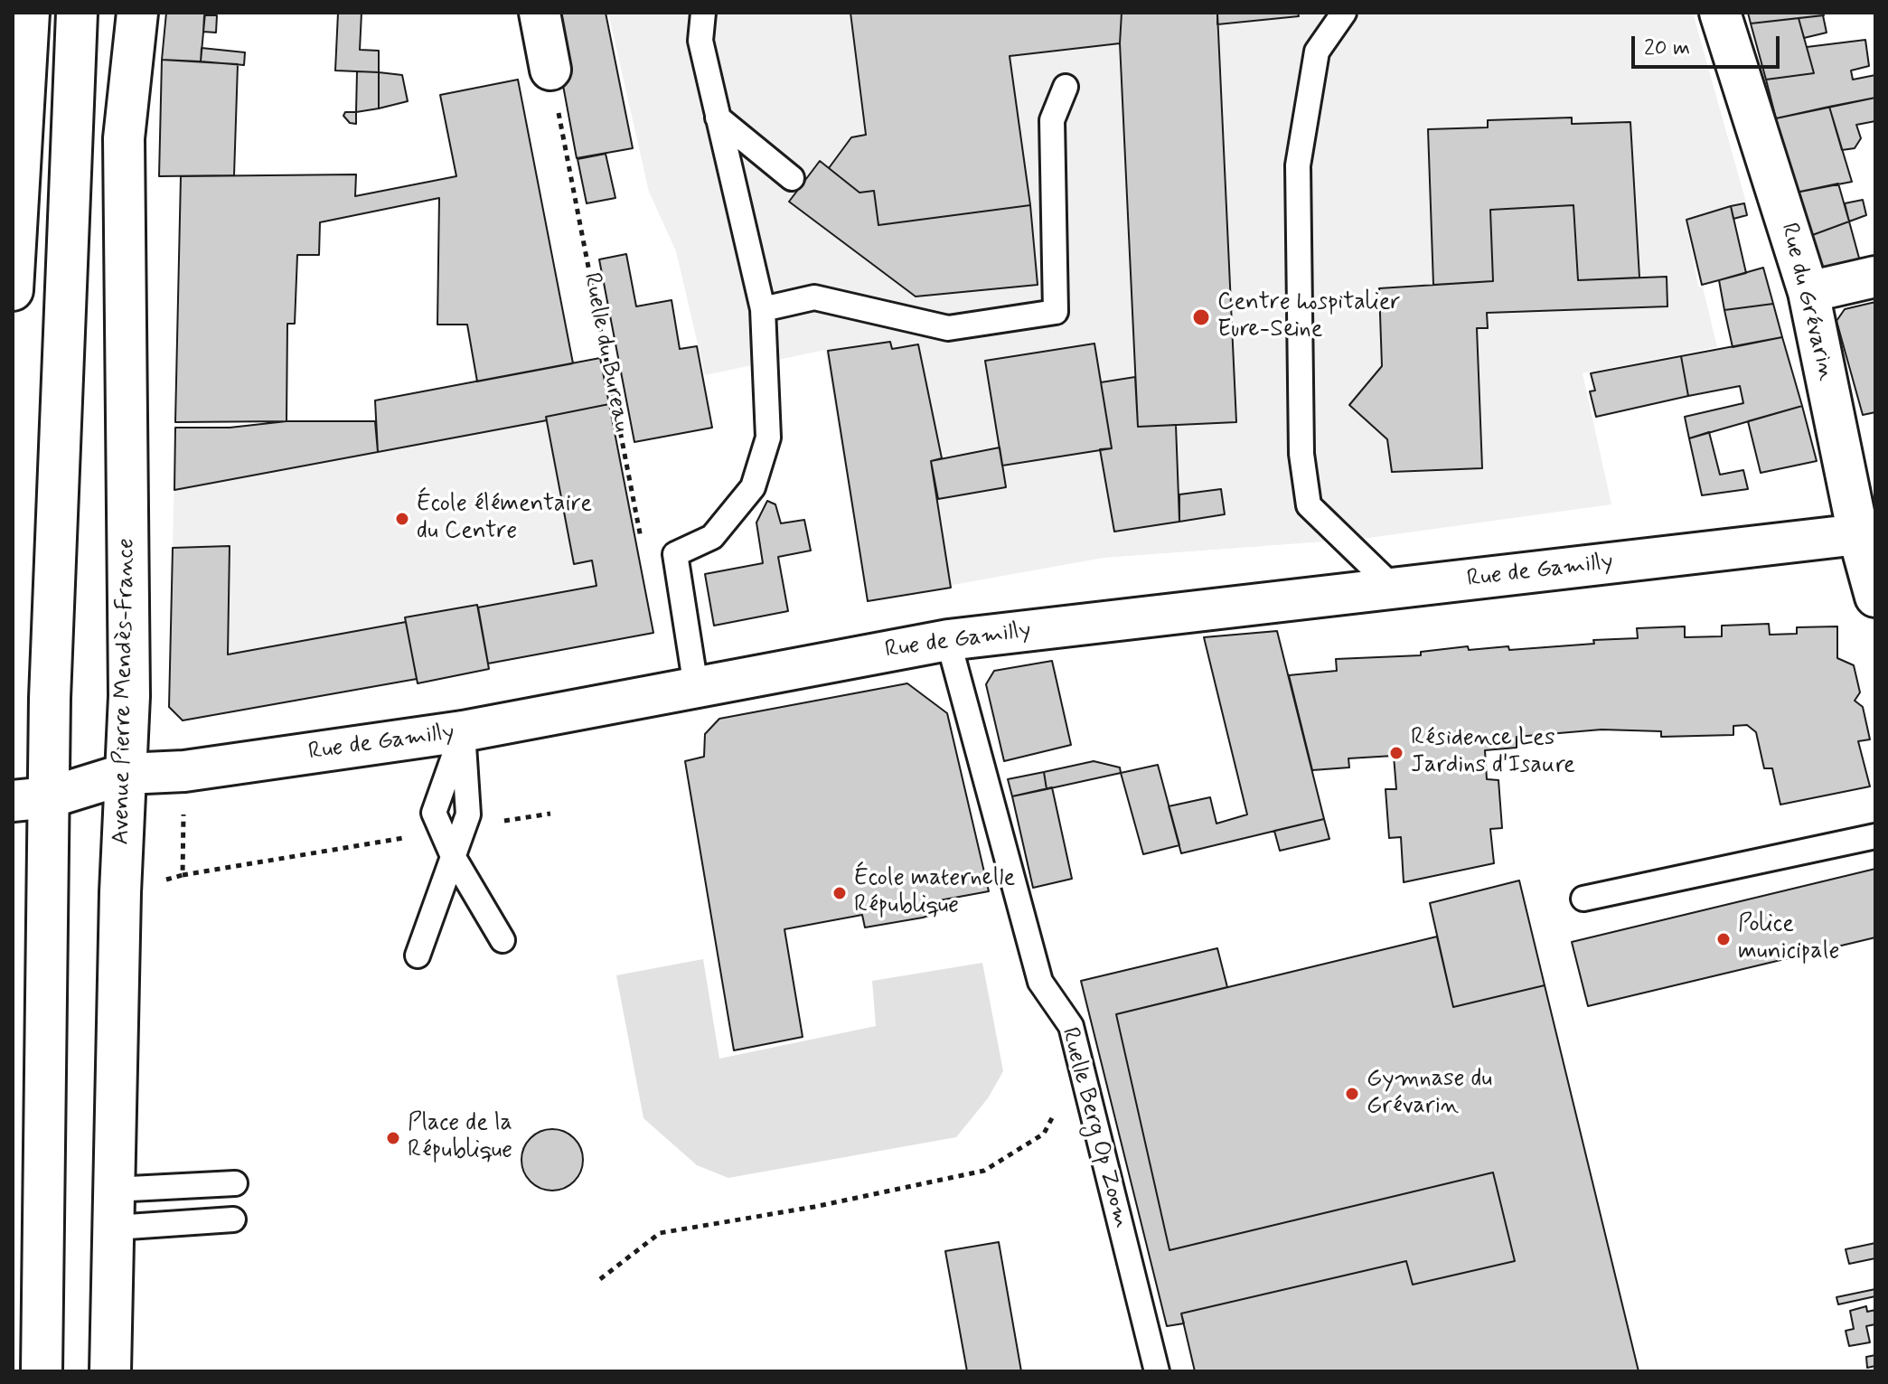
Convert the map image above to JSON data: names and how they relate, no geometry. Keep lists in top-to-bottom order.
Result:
{
  "streets": {
    "street": ["Rue du Grévarin", "Rue de Gamilly", "Avenue Pierre Mendès-France"],
    "lane": ["Ruelle Berg Op Zoom"],
    "path": ["Ruelle du Bureau"]
  },
  "crossings": [
    ["Rue du Grévarin", "Rue de Gamilly"],
    ["Rue de Gamilly", "Avenue Pierre Mendès-France"],
    ["Rue de Gamilly", "Ruelle Berg Op Zoom"]
  ],
  "places": [
    "Centre hospitalier Eure-Seine",
    "École élémentaire du Centre",
    "Résidence Les Jardins d'Isaure",
    "École maternelle République",
    "Police municipale",
    "Gymnase du Grévarin",
    "Place de la République"
  ],
  "scale_bar": "20 m"
}
